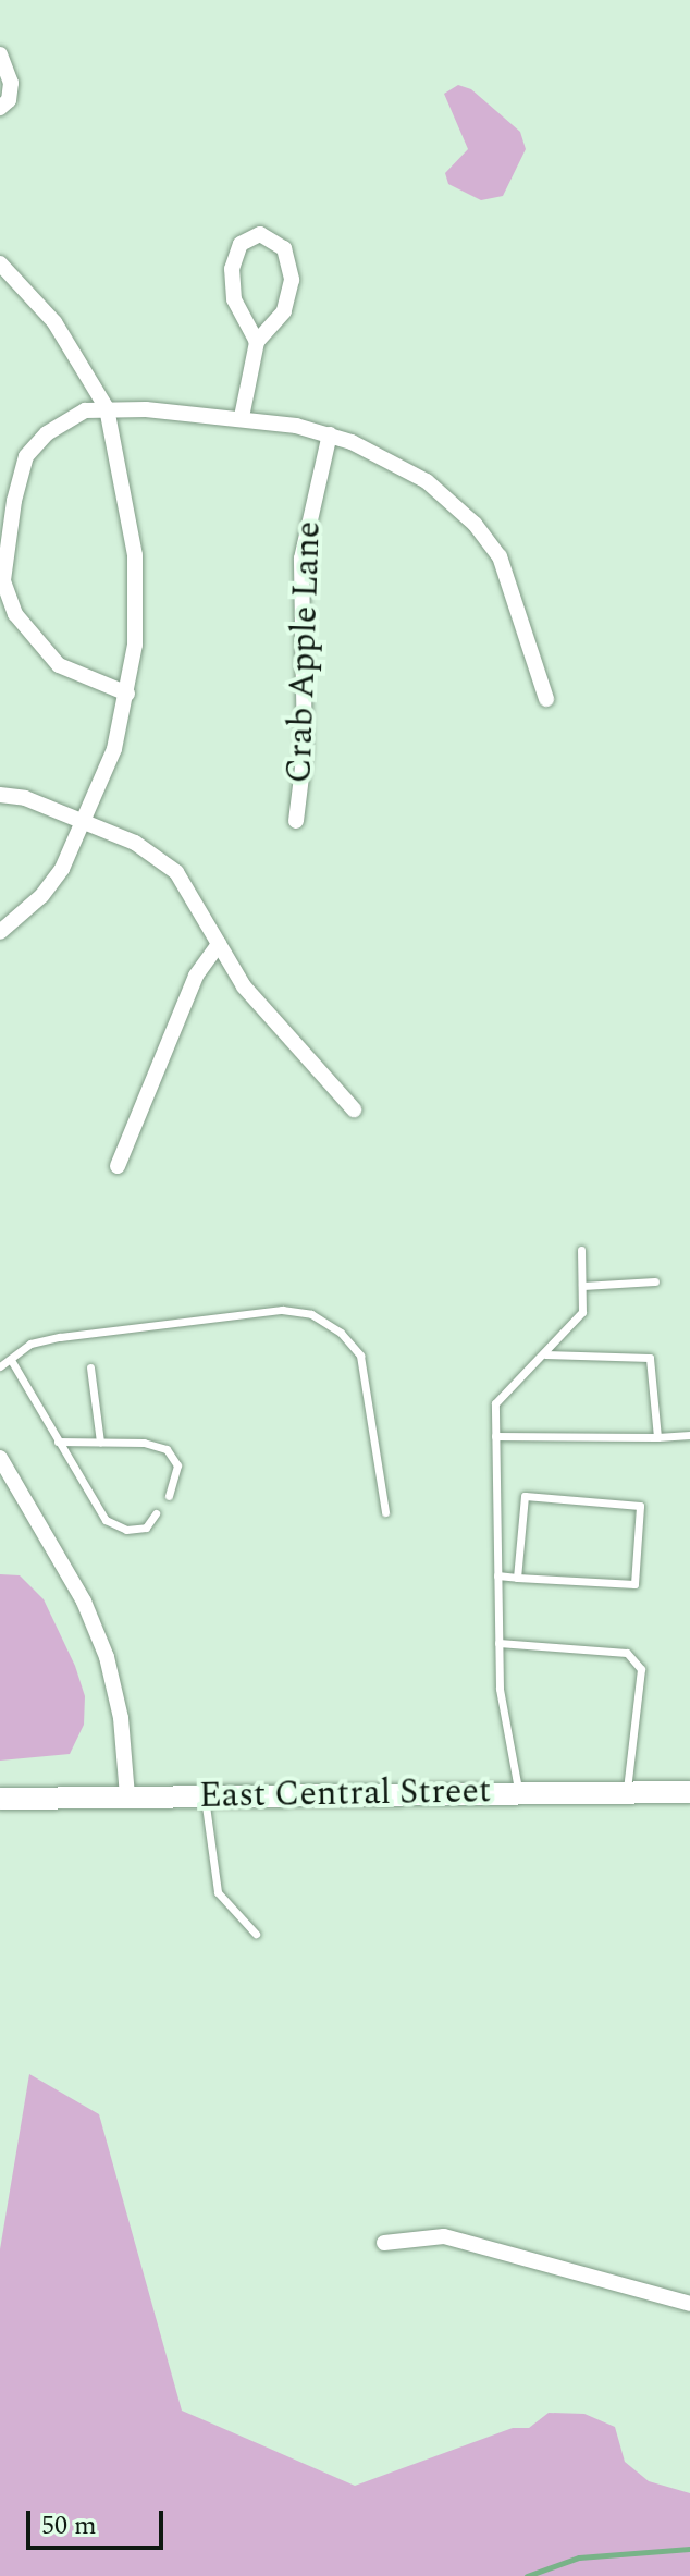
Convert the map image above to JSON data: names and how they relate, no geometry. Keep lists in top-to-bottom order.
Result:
{
  "streets": {
    "main road": ["East Central Street"],
    "street": ["Crab Apple Lane"]
  },
  "scale_bar": "50 m"
}
